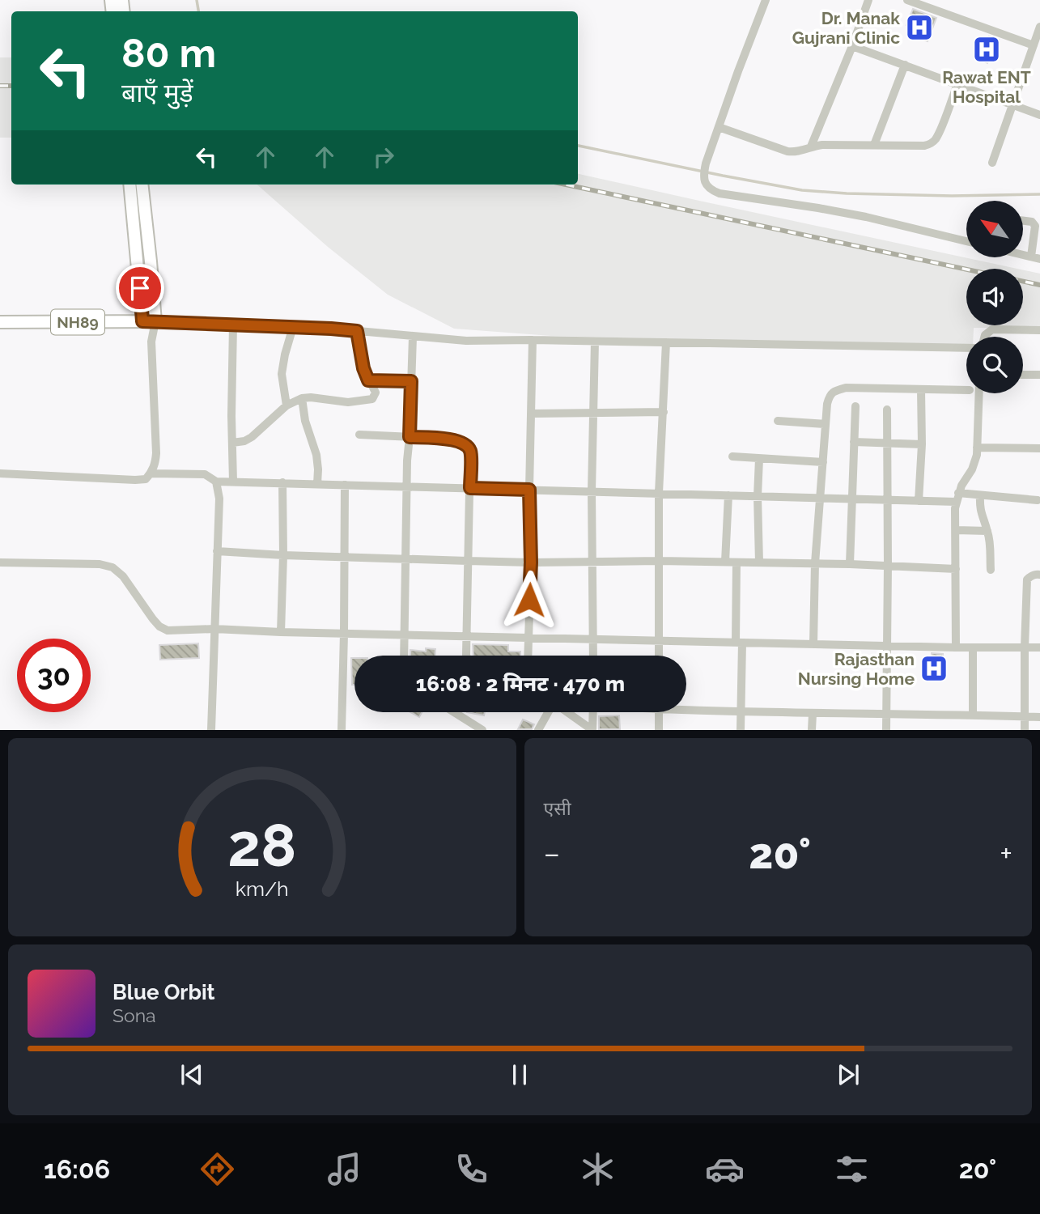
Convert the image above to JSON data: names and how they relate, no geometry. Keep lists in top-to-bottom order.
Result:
{
  "streets": {
    "main road": ["NH89"]
  },
  "places": {
    "hospital": ["Dr. Manak Gujrani Clinic", "Rawat ENT Hospital", "Rajasthan Nursing Home"]
  },
  "north": "top left",
  "page": {
    "turn": ["80 m", "बाएँ मुड़ें"],
    "limit": "30",
    "trip": "16:08 · 2 मिनट · 470 m",
    "tile": "एसी",
    "heat": ["−", "20°", "+"],
    "song": ["Blue Orbit", "Sona"],
    "tabs": ["16:06", "20°"],
    "gauge": ["28", "km/h"]
  }
}
